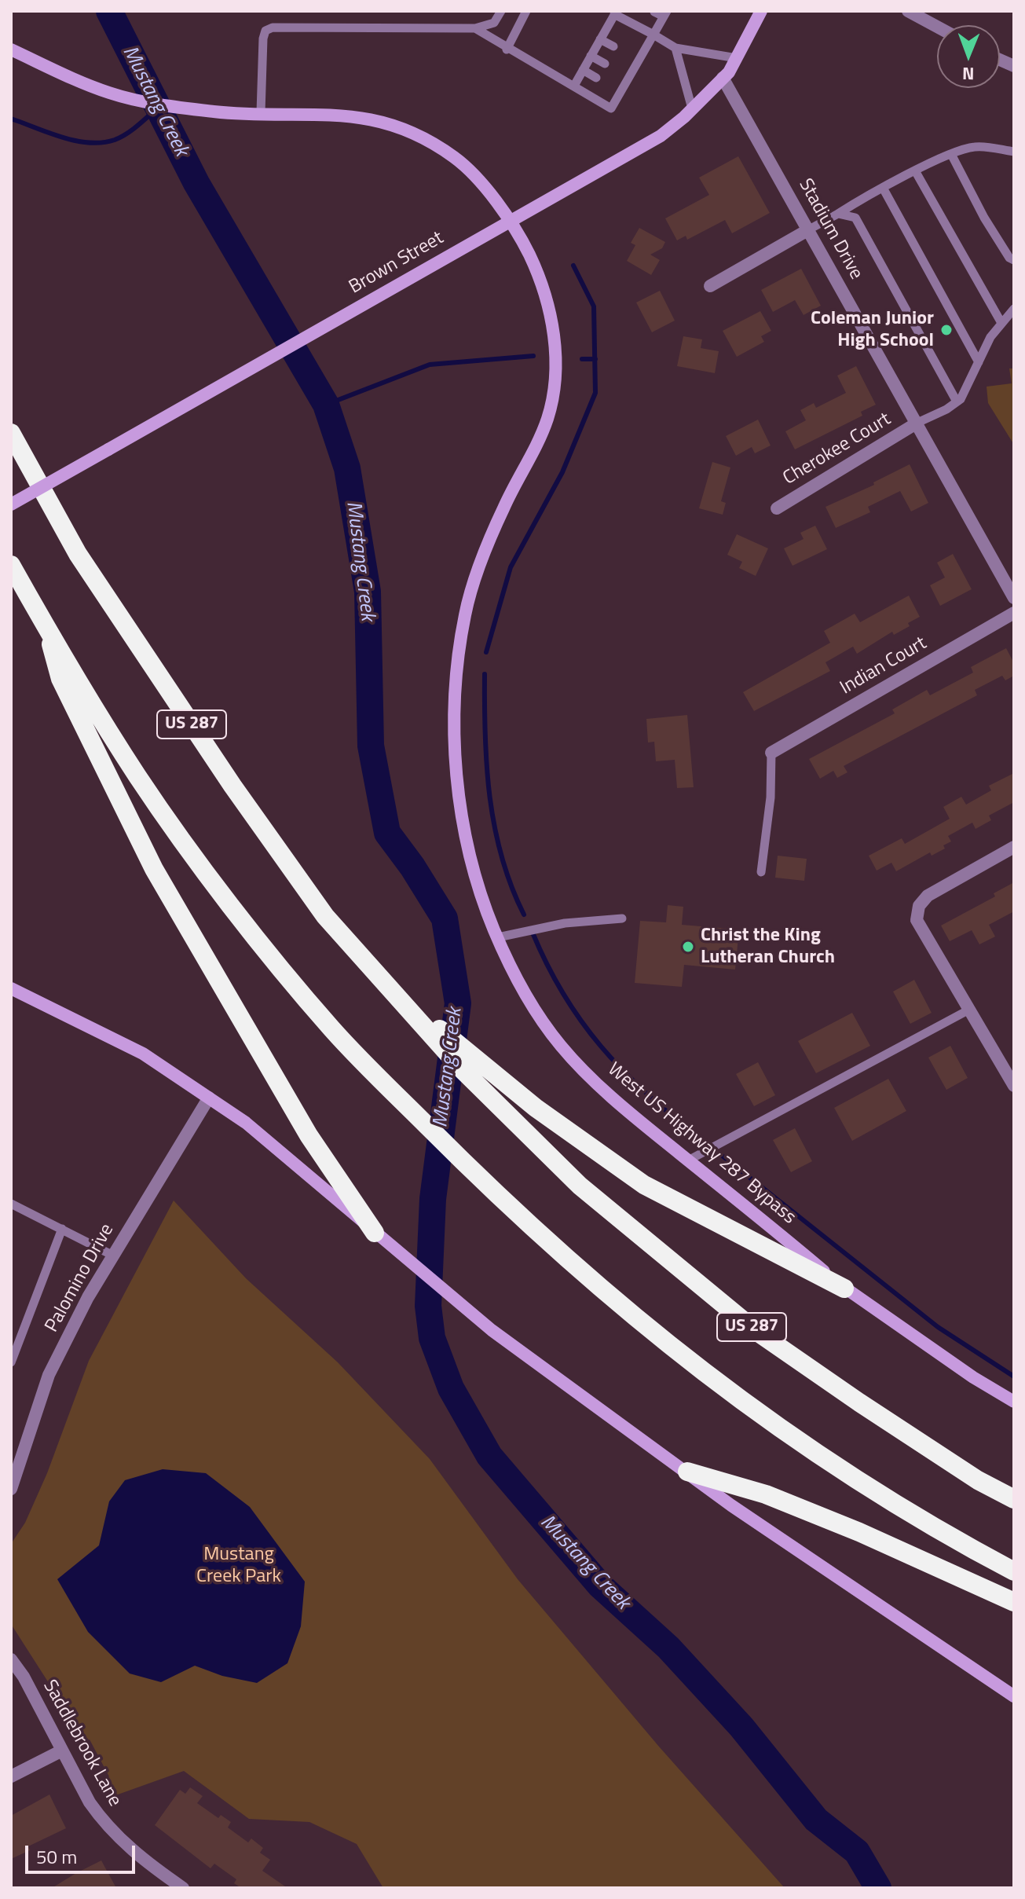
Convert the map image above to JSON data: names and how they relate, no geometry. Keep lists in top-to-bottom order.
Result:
{
  "streets": {
    "highway": ["US 287"],
    "main road": ["Brown Street", "West US Highway 287 Bypass"],
    "street": [
      "Stadium Drive",
      "Cherokee Court",
      "Indian Court",
      "Palomino Drive",
      "Saddlebrook Lane"
    ]
  },
  "crossings": [
    ["Stadium Drive", "Brown Street"],
    ["Stadium Drive", "Cherokee Court"],
    ["Brown Street", "West US Highway 287 Bypass"]
  ],
  "water": ["Mustang Creek"],
  "parks": ["Mustang Creek Park"],
  "places": ["Coleman Junior High School", "Christ the King Lutheran Church"],
  "scale_bar": "50 m",
  "north": "bottom"
}
